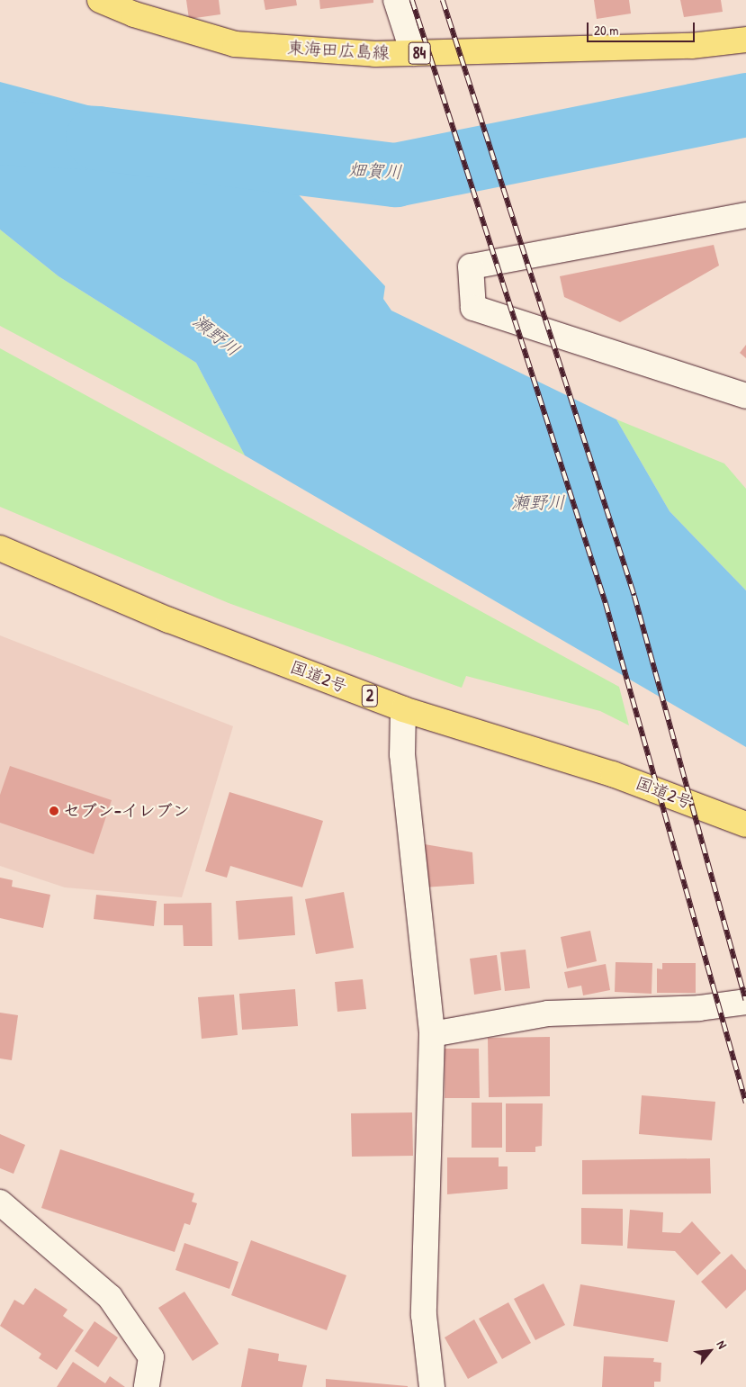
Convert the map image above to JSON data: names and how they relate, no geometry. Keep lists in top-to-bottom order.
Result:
{
  "streets": {
    "main road": [
      "東海田広島線",
      "84",
      "国道2号",
      "2"
    ]
  },
  "water": ["畑賀川", "瀬野川"],
  "places": ["セブン-イレブン"],
  "scale_bar": "20 m",
  "north": "top right"
}
